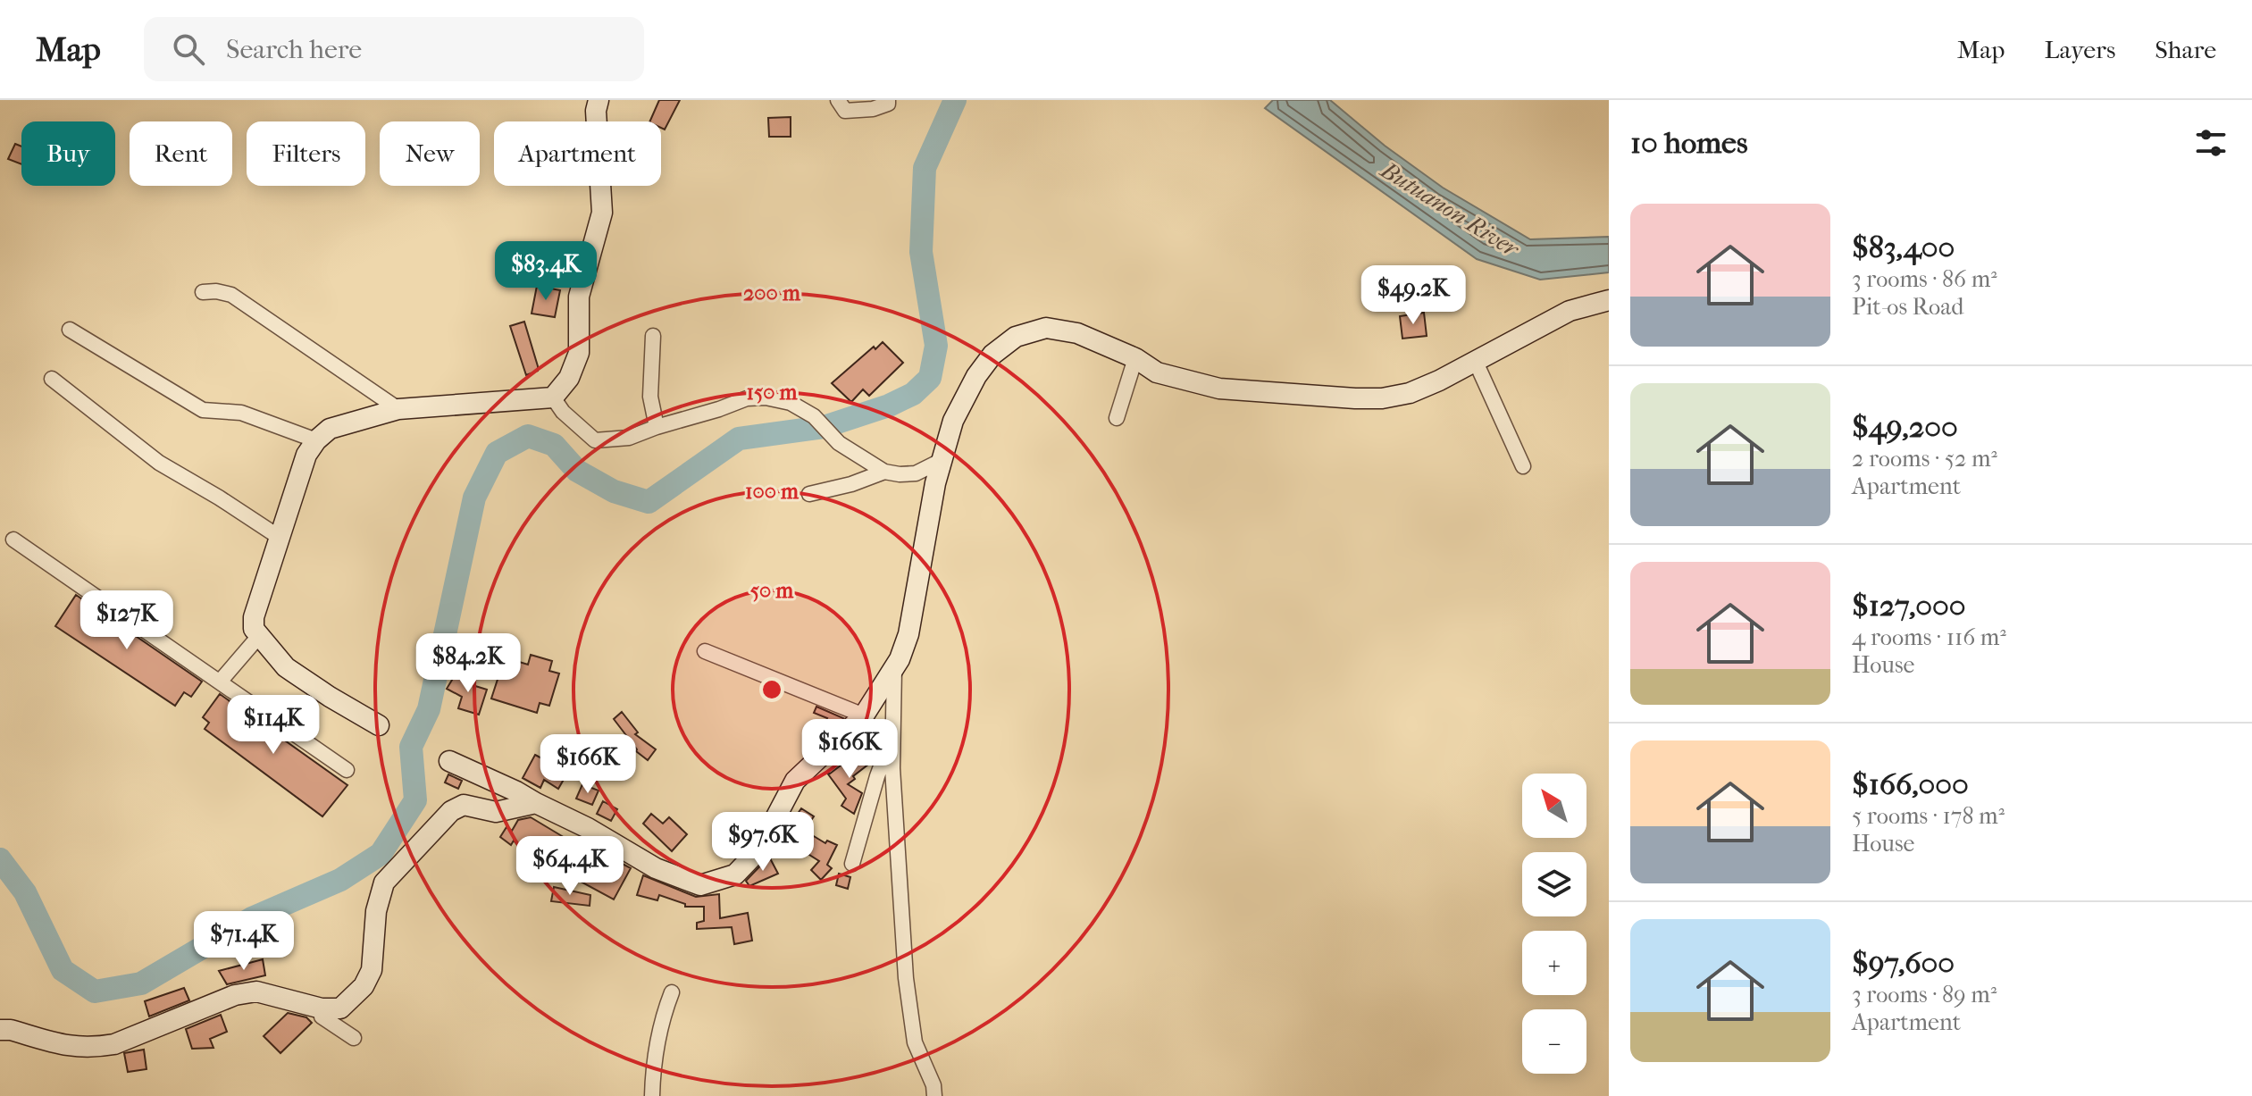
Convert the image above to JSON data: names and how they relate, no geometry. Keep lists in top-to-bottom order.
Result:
{
  "water": ["Butuanon River"],
  "north": "top left",
  "page": {
    "header": "Map",
    "search": "Search here",
    "nav": ["Map", "Layers", "Share"],
    "heading": "10 homes",
    "chip": [
      "Buy",
      "Rent",
      "Filters",
      "New",
      "Apartment"
    ],
    "list": [
      {
        "name": "$83,400",
        "note": "3 rooms · 86 m² · Pit-os Road"
      },
      {
        "name": "$49,200",
        "note": "2 rooms · 52 m² · Apartment"
      },
      {
        "name": "$127,000",
        "note": "4 rooms · 116 m² · House"
      },
      {
        "name": "$166,000",
        "note": "5 rooms · 178 m² · House"
      },
      {
        "name": "$97,600",
        "note": "3 rooms · 89 m² · Apartment"
      }
    ],
    "price": [
      "$83.4K",
      "$49.2K",
      "$127K",
      "$84.2K",
      "$114K",
      "$166K",
      "$166K",
      "$97.6K",
      "$64.4K",
      "$71.4K"
    ],
    "map_buttons": ["+", "−"]
  },
  "rings": [
    "200 m",
    "150 m",
    "100 m",
    "50 m"
  ]
}
